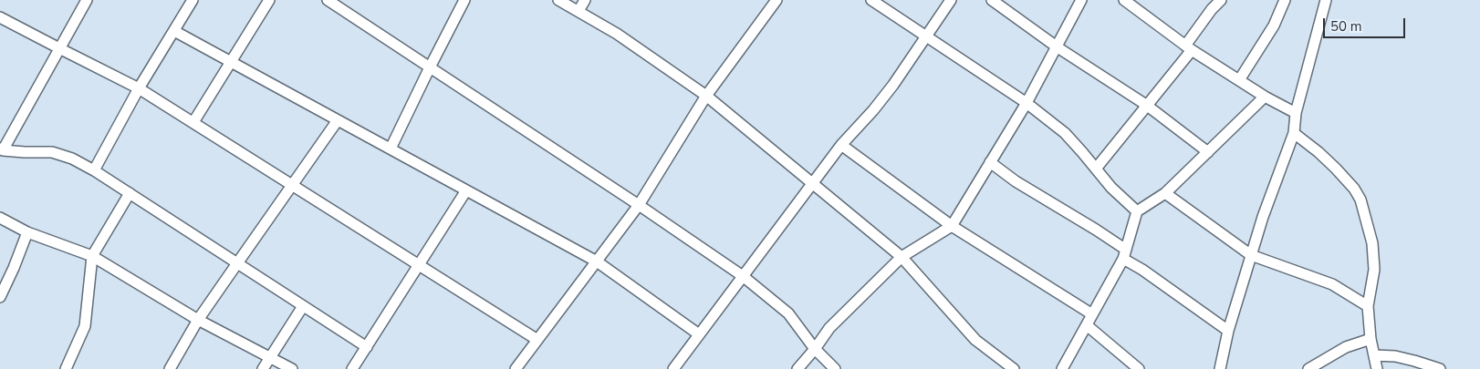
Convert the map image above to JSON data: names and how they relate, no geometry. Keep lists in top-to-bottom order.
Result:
{
  "scale_bar": "50 m"
}
